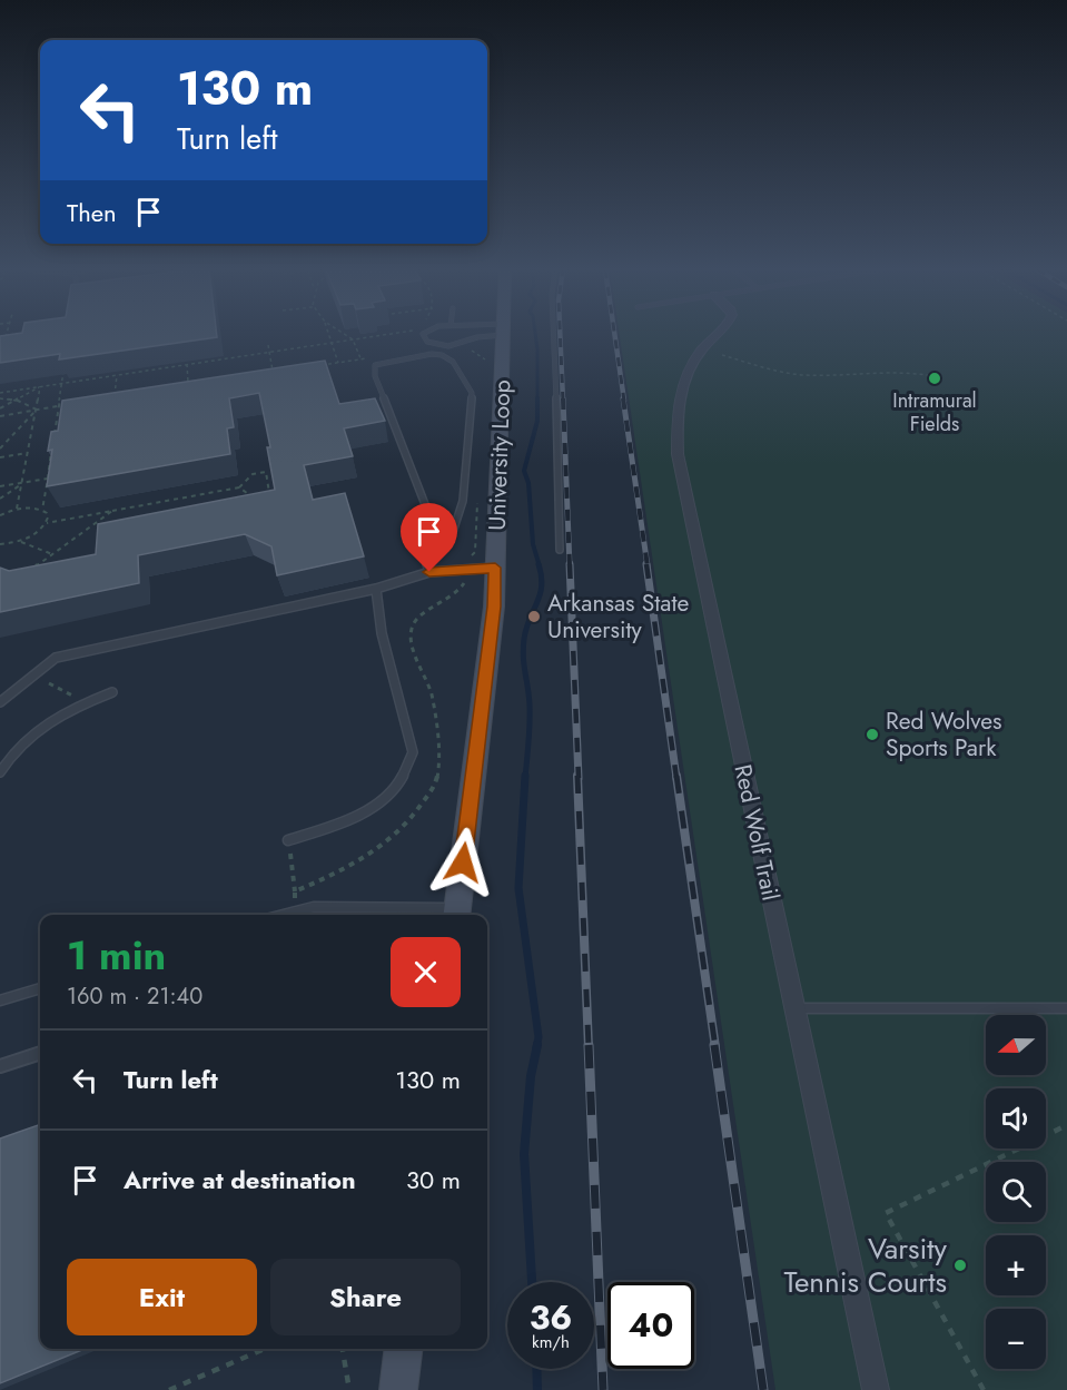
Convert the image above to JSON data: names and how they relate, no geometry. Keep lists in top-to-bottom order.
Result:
{
  "streets": {
    "street": ["University Loop", "Red Wolf Trail"]
  },
  "places": [
    "Intramural Fields",
    "Arkansas State University",
    "Red Wolves Sports Park",
    "Varsity Tennis Courts"
  ],
  "north": "left",
  "page": {
    "turn": ["130 m", "Turn left"],
    "then": "Then",
    "heading": ["1 min", "160 m · 21:40"],
    "map_buttons": ["+", "−"],
    "list": [
      {
        "name": "Turn left",
        "value": "130 m"
      },
      {
        "name": "Arrive at destination",
        "value": "30 m"
      }
    ],
    "buttons": ["Exit", "Share"],
    "speed": "36 km/h",
    "limit": "40"
  }
}
